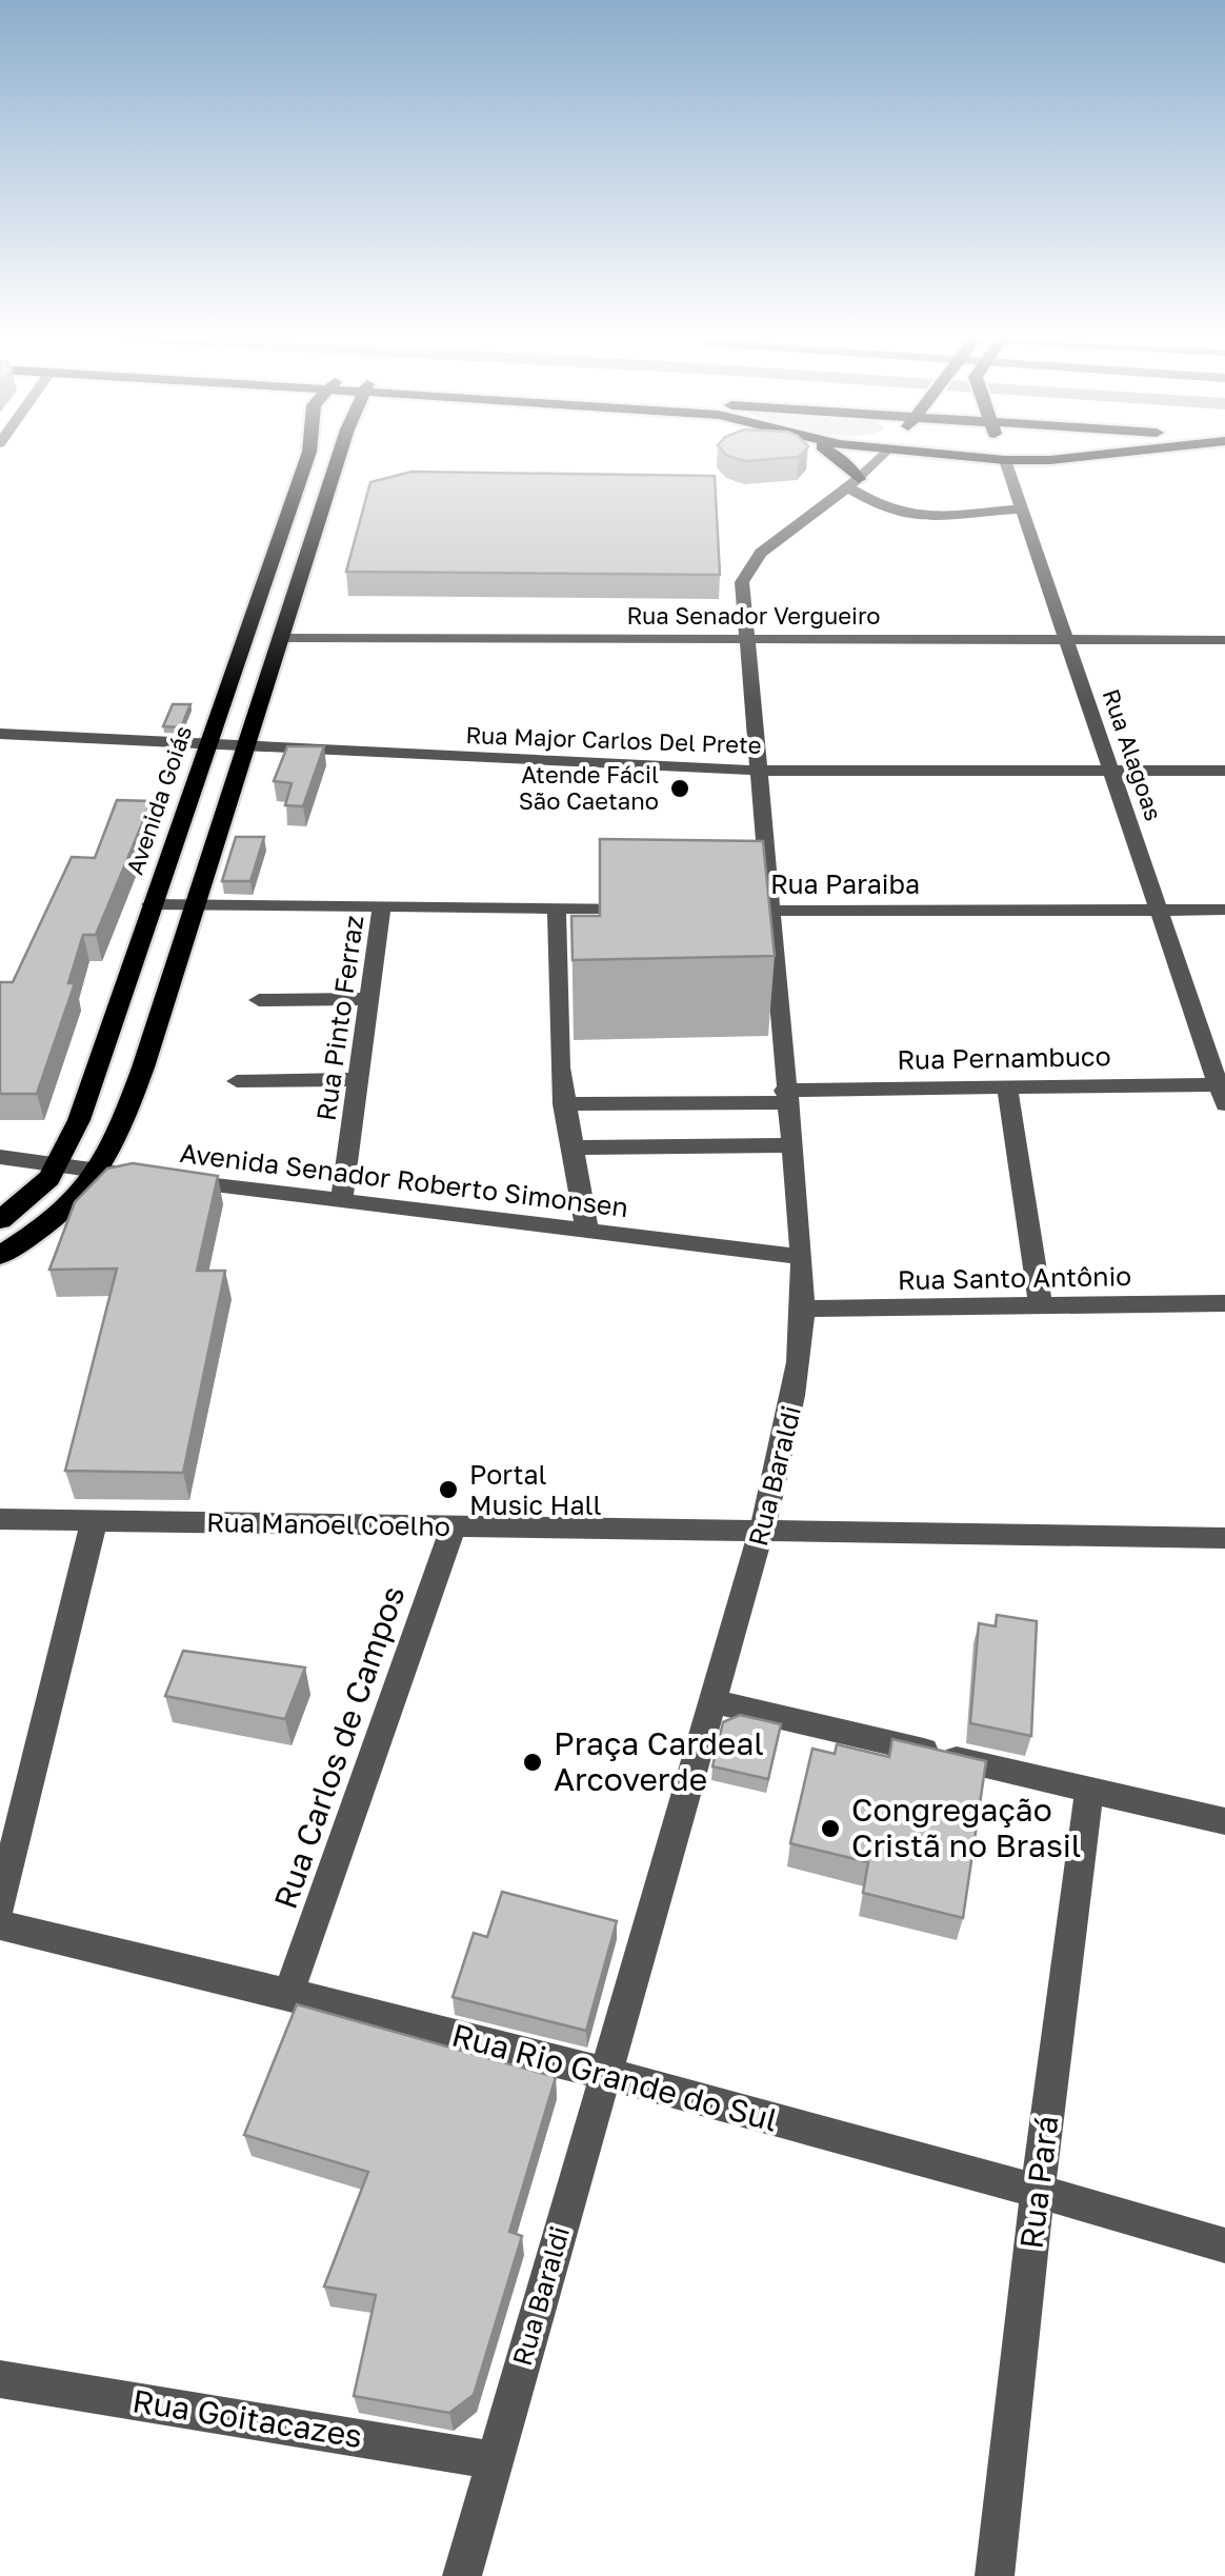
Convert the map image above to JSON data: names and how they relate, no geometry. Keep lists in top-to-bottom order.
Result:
{
  "streets": {
    "main road": ["Avenida Goiás"],
    "street": [
      "Rua Senador Vergueiro",
      "Rua Major Carlos Del Prete",
      "Rua Alagoas",
      "Rua Paraiba",
      "Rua Pinto Ferraz",
      "Rua Pernambuco",
      "Avenida Senador Roberto Simonsen",
      "Rua Santo Antônio",
      "Rua Baraldi",
      "Rua Manoel Coelho",
      "Rua Carlos de Campos",
      "Rua Rio Grande do Sul",
      "Rua Pará",
      "Rua Goitacazes"
    ]
  },
  "crossings": [
    ["Rua Senador Vergueiro", "Rua Alagoas"],
    ["Rua Senador Vergueiro", "Avenida Goiás"],
    ["Rua Senador Vergueiro", "Rua Baraldi"],
    ["Rua Major Carlos Del Prete", "Rua Alagoas"],
    ["Rua Major Carlos Del Prete", "Avenida Goiás"],
    ["Rua Major Carlos Del Prete", "Rua Baraldi"],
    ["Rua Alagoas", "Rua Paraiba"],
    ["Rua Alagoas", "Rua Pernambuco"],
    ["Rua Paraiba", "Rua Baraldi"],
    ["Rua Pinto Ferraz", "Avenida Senador Roberto Simonsen"],
    ["Rua Pernambuco", "Rua Baraldi"],
    ["Avenida Senador Roberto Simonsen", "Rua Baraldi"],
    ["Rua Santo Antônio", "Rua Baraldi"],
    ["Rua Baraldi", "Rua Manoel Coelho"],
    ["Rua Baraldi", "Rua Rio Grande do Sul"],
    ["Rua Baraldi", "Rua Goitacazes"],
    ["Rua Manoel Coelho", "Rua Carlos de Campos"],
    ["Rua Carlos de Campos", "Rua Rio Grande do Sul"],
    ["Rua Rio Grande do Sul", "Rua Pará"]
  ],
  "places": [
    "Atende Fácil São Caetano",
    "Portal Music Hall",
    "Praça Cardeal Arcoverde",
    "Congregação Cristã no Brasil"
  ]
}
